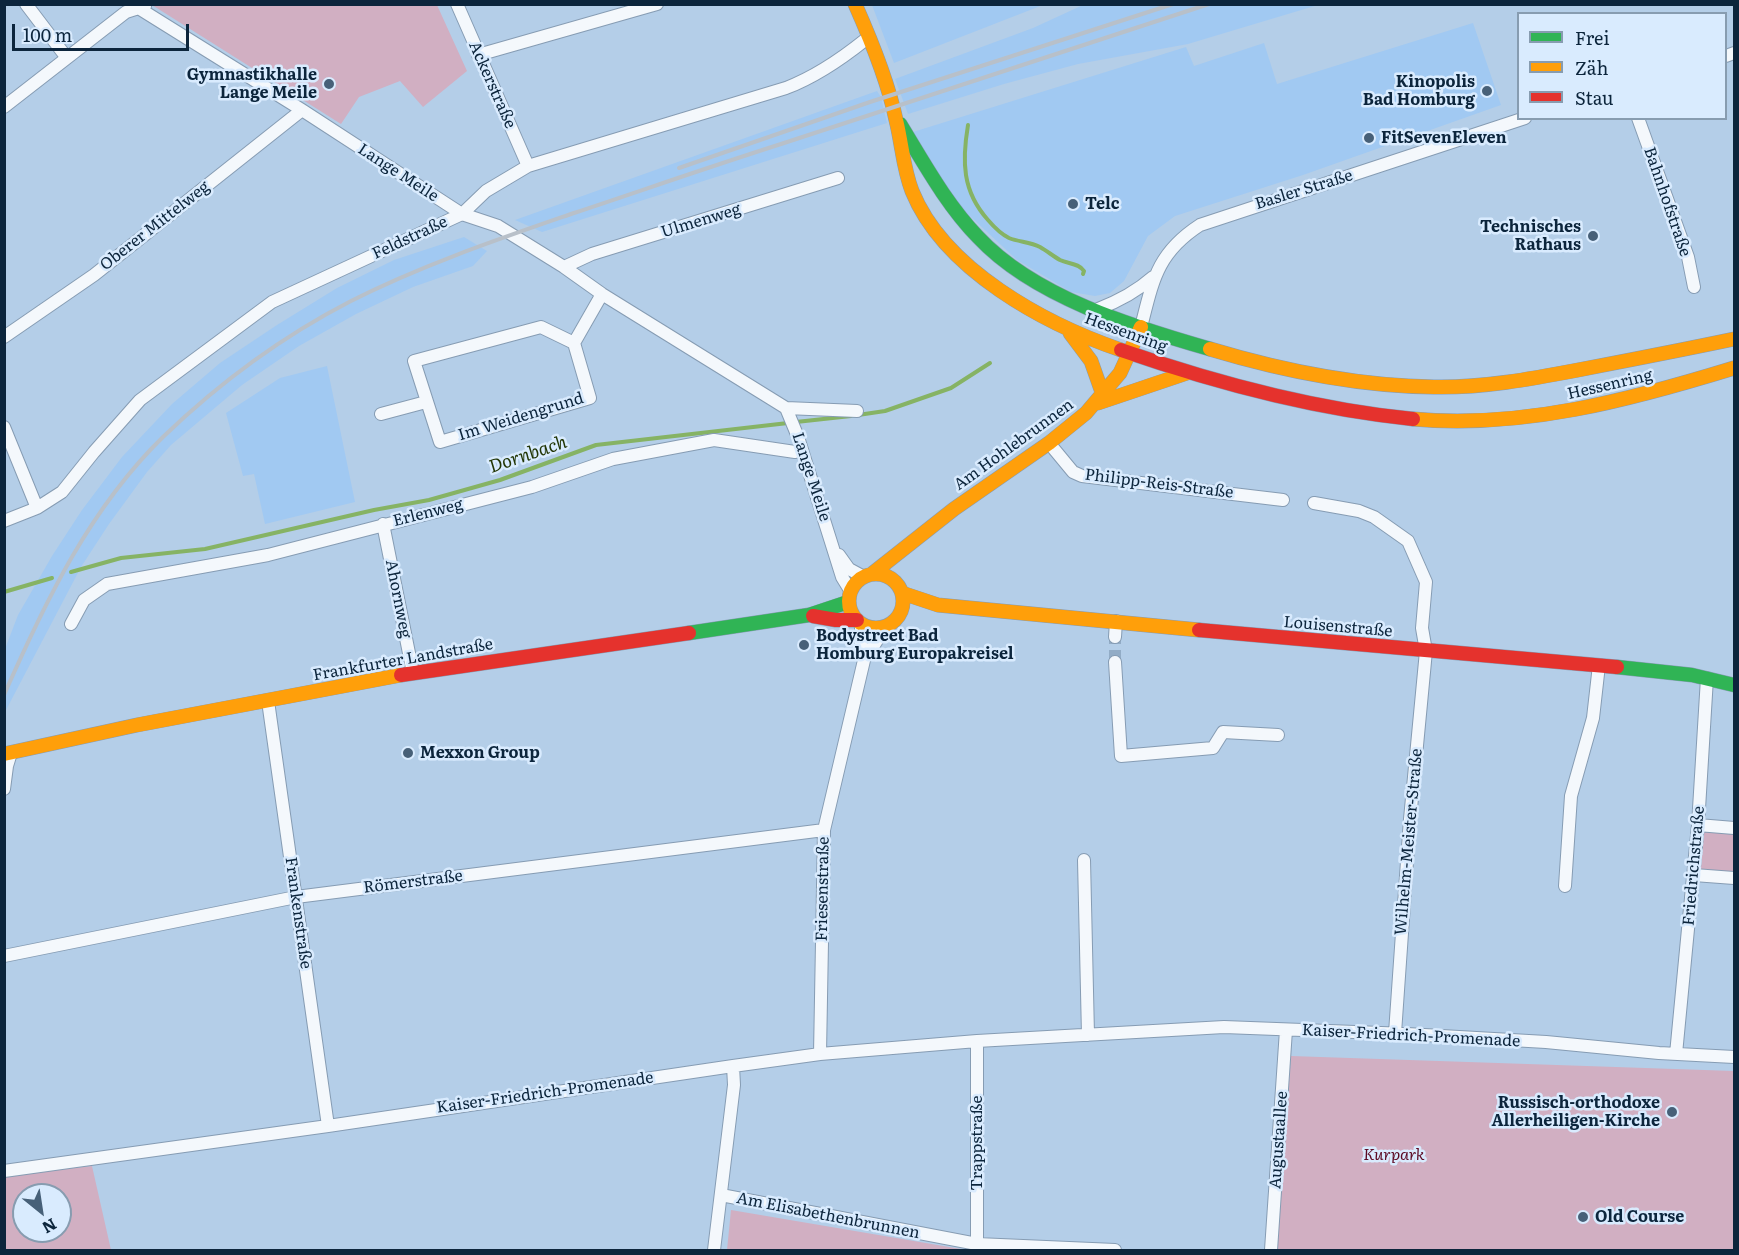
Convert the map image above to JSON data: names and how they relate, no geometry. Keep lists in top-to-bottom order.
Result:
{
  "streets": {
    "street": [
      "Ackerstraße",
      "Lange Meile",
      "Basler Straße",
      "Bahnhofstraße",
      "Ulmenweg",
      "Oberer Mittelweg",
      "Feldstraße",
      "Hessenring",
      "Im Weidengrund",
      "Am Hohlebrunnen",
      "Philipp-Reis-Straße",
      "Erlenweg",
      "Ahornweg",
      "Louisenstraße",
      "Frankfurter Landstraße",
      "Wilhelm-Meister-Straße",
      "Friedrichstraße",
      "Römerstraße",
      "Friesenstraße",
      "Frankenstraße",
      "Kaiser-Friedrich-Promenade",
      "Augustaallee",
      "Trappstraße",
      "Am Elisabethenbrunnen"
    ]
  },
  "crossings": [
    ["Ackerstraße", "Feldstraße"],
    ["Lange Meile", "Ulmenweg"],
    ["Lange Meile", "Oberer Mittelweg"],
    ["Lange Meile", "Feldstraße"],
    ["Lange Meile", "Am Hohlebrunnen"],
    ["Lange Meile", "Erlenweg"],
    ["Lange Meile", "Louisenstraße"],
    ["Lange Meile", "Frankfurter Landstraße"],
    ["Lange Meile", "Friesenstraße"],
    ["Basler Straße", "Hessenring"],
    ["Basler Straße", "Am Hohlebrunnen"],
    ["Hessenring", "Am Hohlebrunnen"],
    ["Am Hohlebrunnen", "Philipp-Reis-Straße"],
    ["Am Hohlebrunnen", "Louisenstraße"],
    ["Am Hohlebrunnen", "Frankfurter Landstraße"],
    ["Am Hohlebrunnen", "Friesenstraße"],
    ["Erlenweg", "Ahornweg"],
    ["Ahornweg", "Frankfurter Landstraße"],
    ["Louisenstraße", "Frankfurter Landstraße"],
    ["Louisenstraße", "Wilhelm-Meister-Straße"],
    ["Louisenstraße", "Friedrichstraße"],
    ["Louisenstraße", "Friesenstraße"],
    ["Frankfurter Landstraße", "Friesenstraße"],
    ["Frankfurter Landstraße", "Frankenstraße"],
    ["Wilhelm-Meister-Straße", "Kaiser-Friedrich-Promenade"],
    ["Friedrichstraße", "Kaiser-Friedrich-Promenade"],
    ["Römerstraße", "Friesenstraße"],
    ["Römerstraße", "Frankenstraße"],
    ["Friesenstraße", "Kaiser-Friedrich-Promenade"],
    ["Frankenstraße", "Kaiser-Friedrich-Promenade"],
    ["Kaiser-Friedrich-Promenade", "Augustaallee"],
    ["Kaiser-Friedrich-Promenade", "Trappstraße"],
    ["Trappstraße", "Am Elisabethenbrunnen"]
  ],
  "water": ["Dornbach"],
  "parks": ["Kurpark"],
  "places": [
    "Gymnastikhalle Lange Meile",
    "Kinopolis Bad Homburg",
    "FitSevenEleven",
    "Telc",
    "Technisches Rathaus",
    "Bodystreet Bad Homburg Europakreisel",
    "Mexxon Group",
    "Russisch-orthodoxe Allerheiligen-Kirche",
    "Old Course"
  ],
  "legend": ["Frei", "Zäh", "Stau"],
  "scale_bar": "100 m",
  "north": "bottom right"
}
